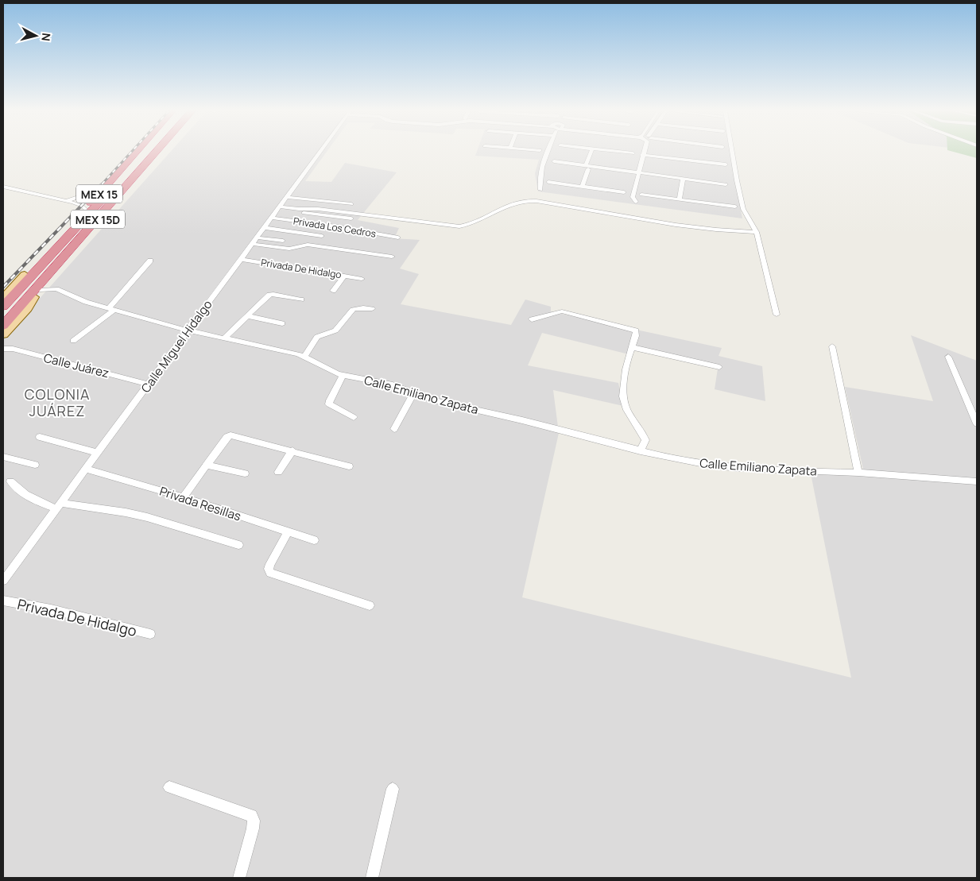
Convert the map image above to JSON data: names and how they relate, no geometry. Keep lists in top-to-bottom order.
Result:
{
  "streets": {
    "highway": ["MEX 15", "MEX 15D"],
    "street": [
      "Privada Los Cedros",
      "Privada De Hidalgo",
      "Calle Miguel Hidalgo",
      "Calle Juárez",
      "Calle Emiliano Zapata",
      "Privada Resillas"
    ]
  },
  "crossings": [
    ["MEX 15", "Calle Emiliano Zapata"],
    ["Privada Los Cedros", "Calle Miguel Hidalgo"],
    ["Privada De Hidalgo", "Calle Miguel Hidalgo"],
    ["Calle Miguel Hidalgo", "Calle Juárez"],
    ["Calle Miguel Hidalgo", "Calle Emiliano Zapata"],
    ["Calle Miguel Hidalgo", "Privada Resillas"]
  ],
  "districts": ["COLONIA JUÁREZ"],
  "north": "right"
}
